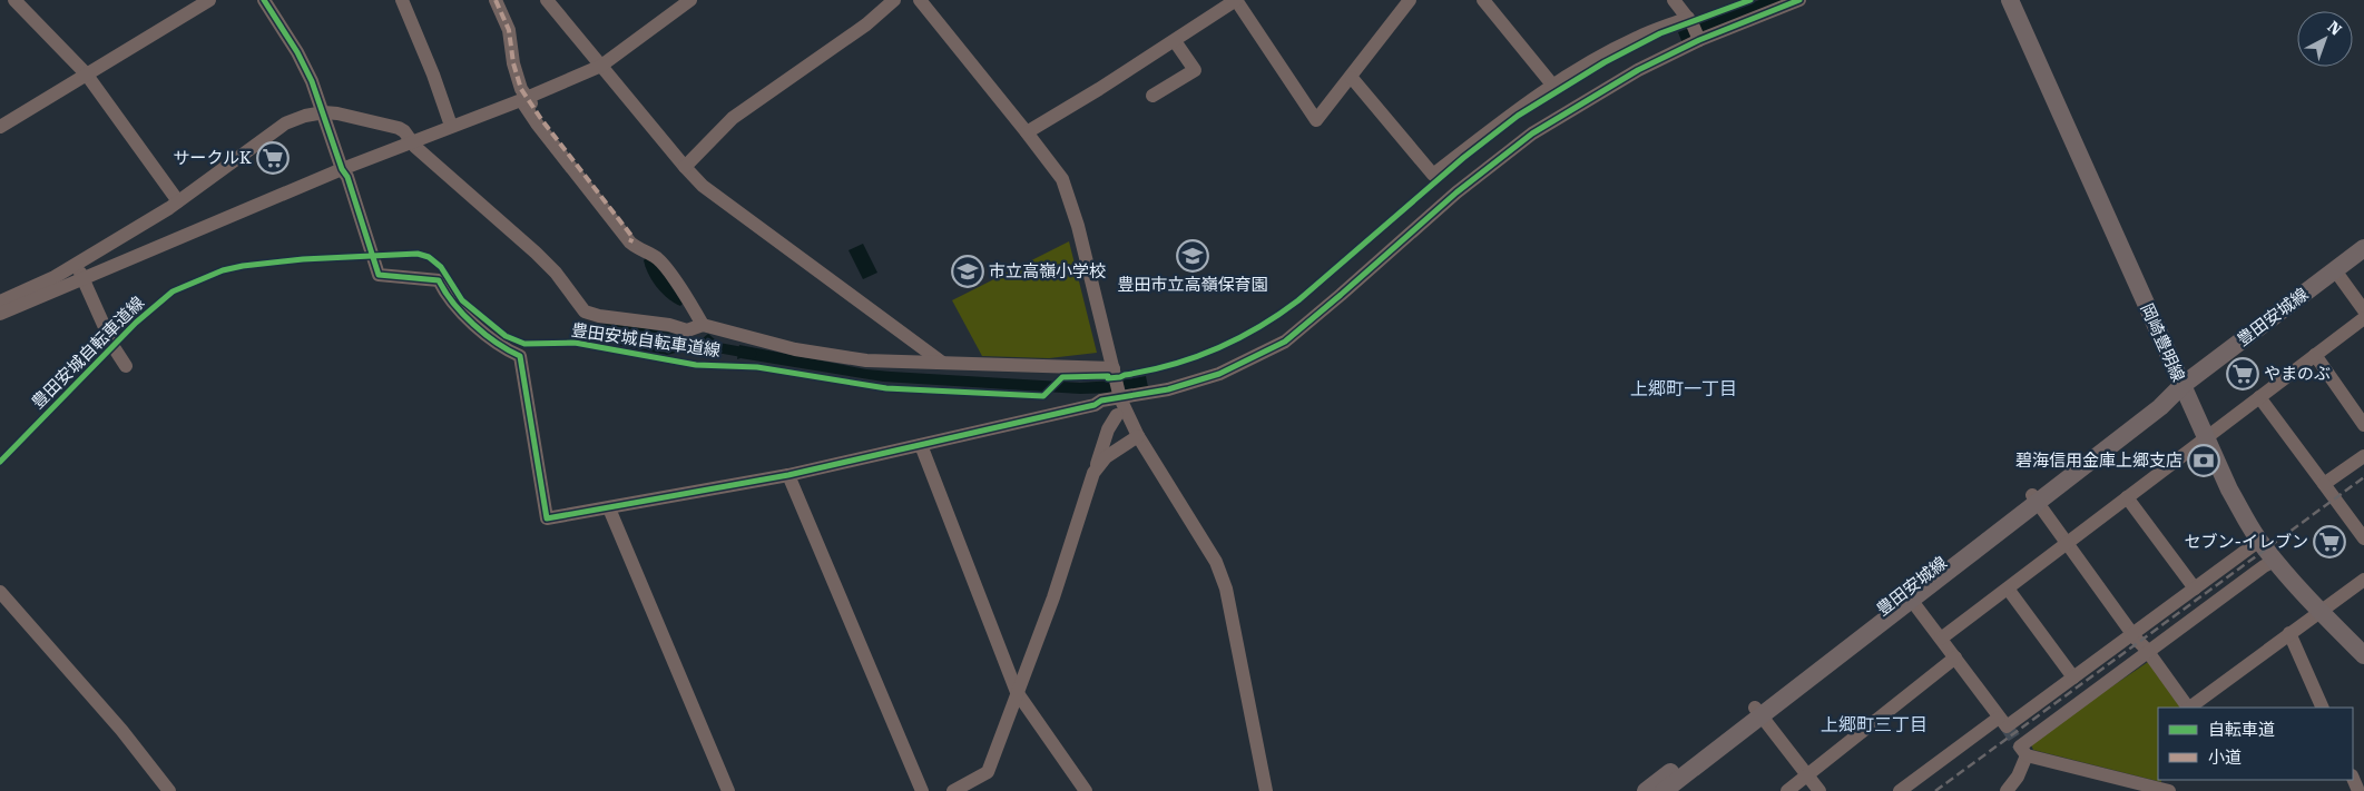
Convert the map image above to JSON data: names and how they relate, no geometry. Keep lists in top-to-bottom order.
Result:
{
  "streets": {
    "main road": ["豊田安城線", "岡崎豊明線"],
    "cycle path": ["豊田安城自転車道線"]
  },
  "crossings": [
    ["豊田安城線", "岡崎豊明線"]
  ],
  "districts": ["上郷町一丁目", "上郷町三丁目"],
  "places": {
    "supermarket": ["サークルK", "やまのぶ", "セブン-イレブン"],
    "school or university": ["豊田市立高嶺保育園", "市立高嶺小学校"],
    "bank": ["碧海信用金庫上郷支店"]
  },
  "legend": ["自転車道", "小道"],
  "north": "top right"
}
